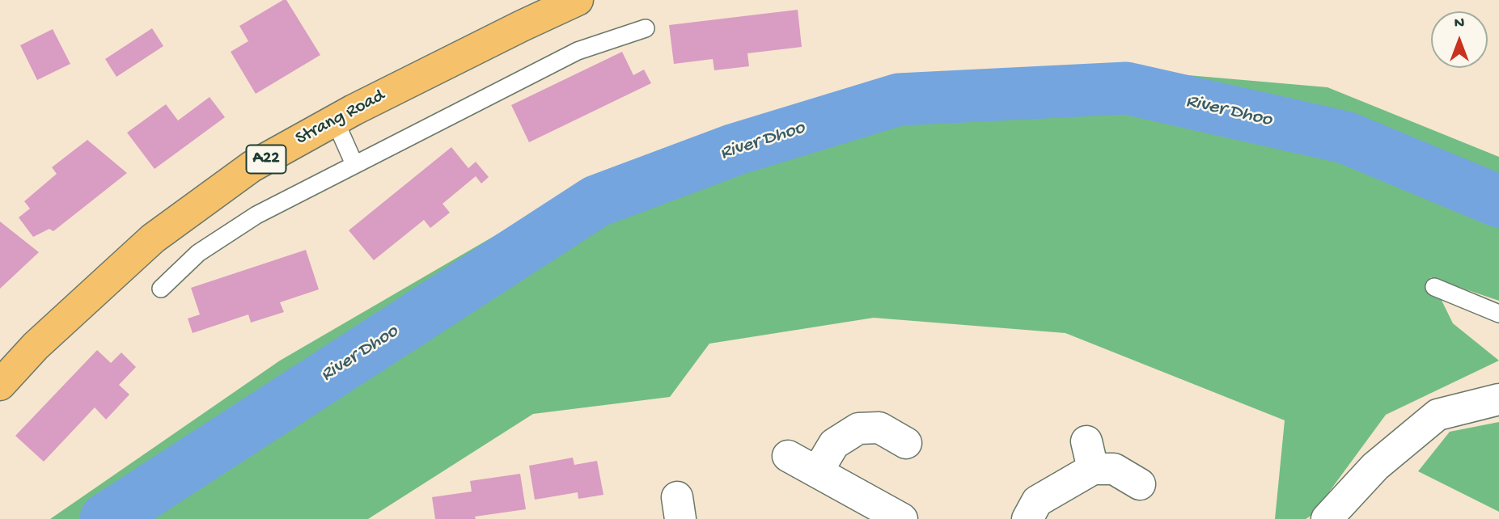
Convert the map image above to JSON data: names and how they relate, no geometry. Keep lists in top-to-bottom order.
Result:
{
  "streets": {
    "main road": ["Strang Road", "A22"]
  },
  "water": ["River Dhoo"],
  "north": "top"
}
